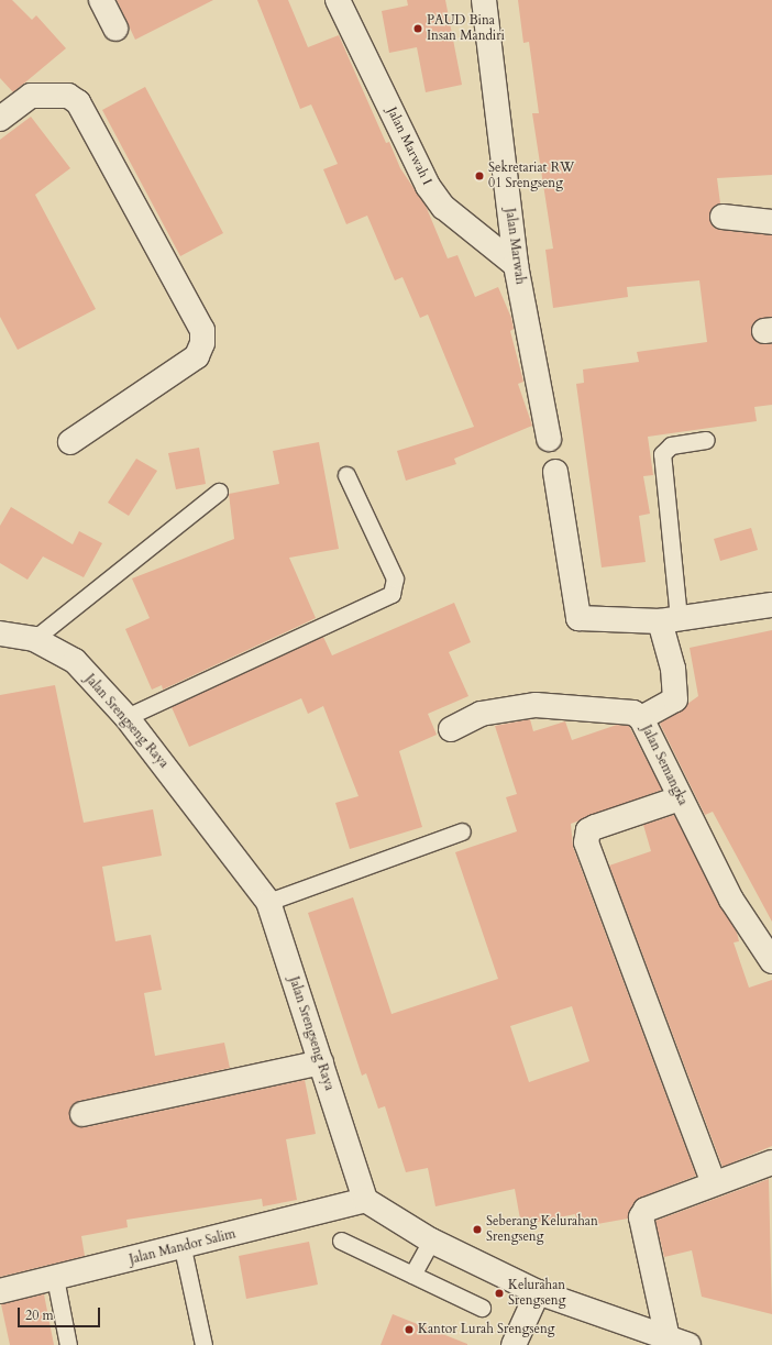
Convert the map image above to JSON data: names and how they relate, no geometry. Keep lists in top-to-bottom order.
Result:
{
  "streets": {
    "street": [
      "Jalan Marwah I",
      "Jalan Marwah",
      "Jalan Srengseng Raya",
      "Jalan Semangka",
      "Jalan Mandor Salim"
    ]
  },
  "crossings": [
    ["Jalan Marwah I", "Jalan Marwah"],
    ["Jalan Srengseng Raya", "Jalan Mandor Salim"]
  ],
  "places": [
    "PAUD Bina Insan Mandiri",
    "Sekretariat RW 01 Srengseng",
    "Seberang Kelurahan Srengseng",
    "Kelurahan Srengseng",
    "Kantor Lurah Srengseng"
  ],
  "scale_bar": "20 m"
}
